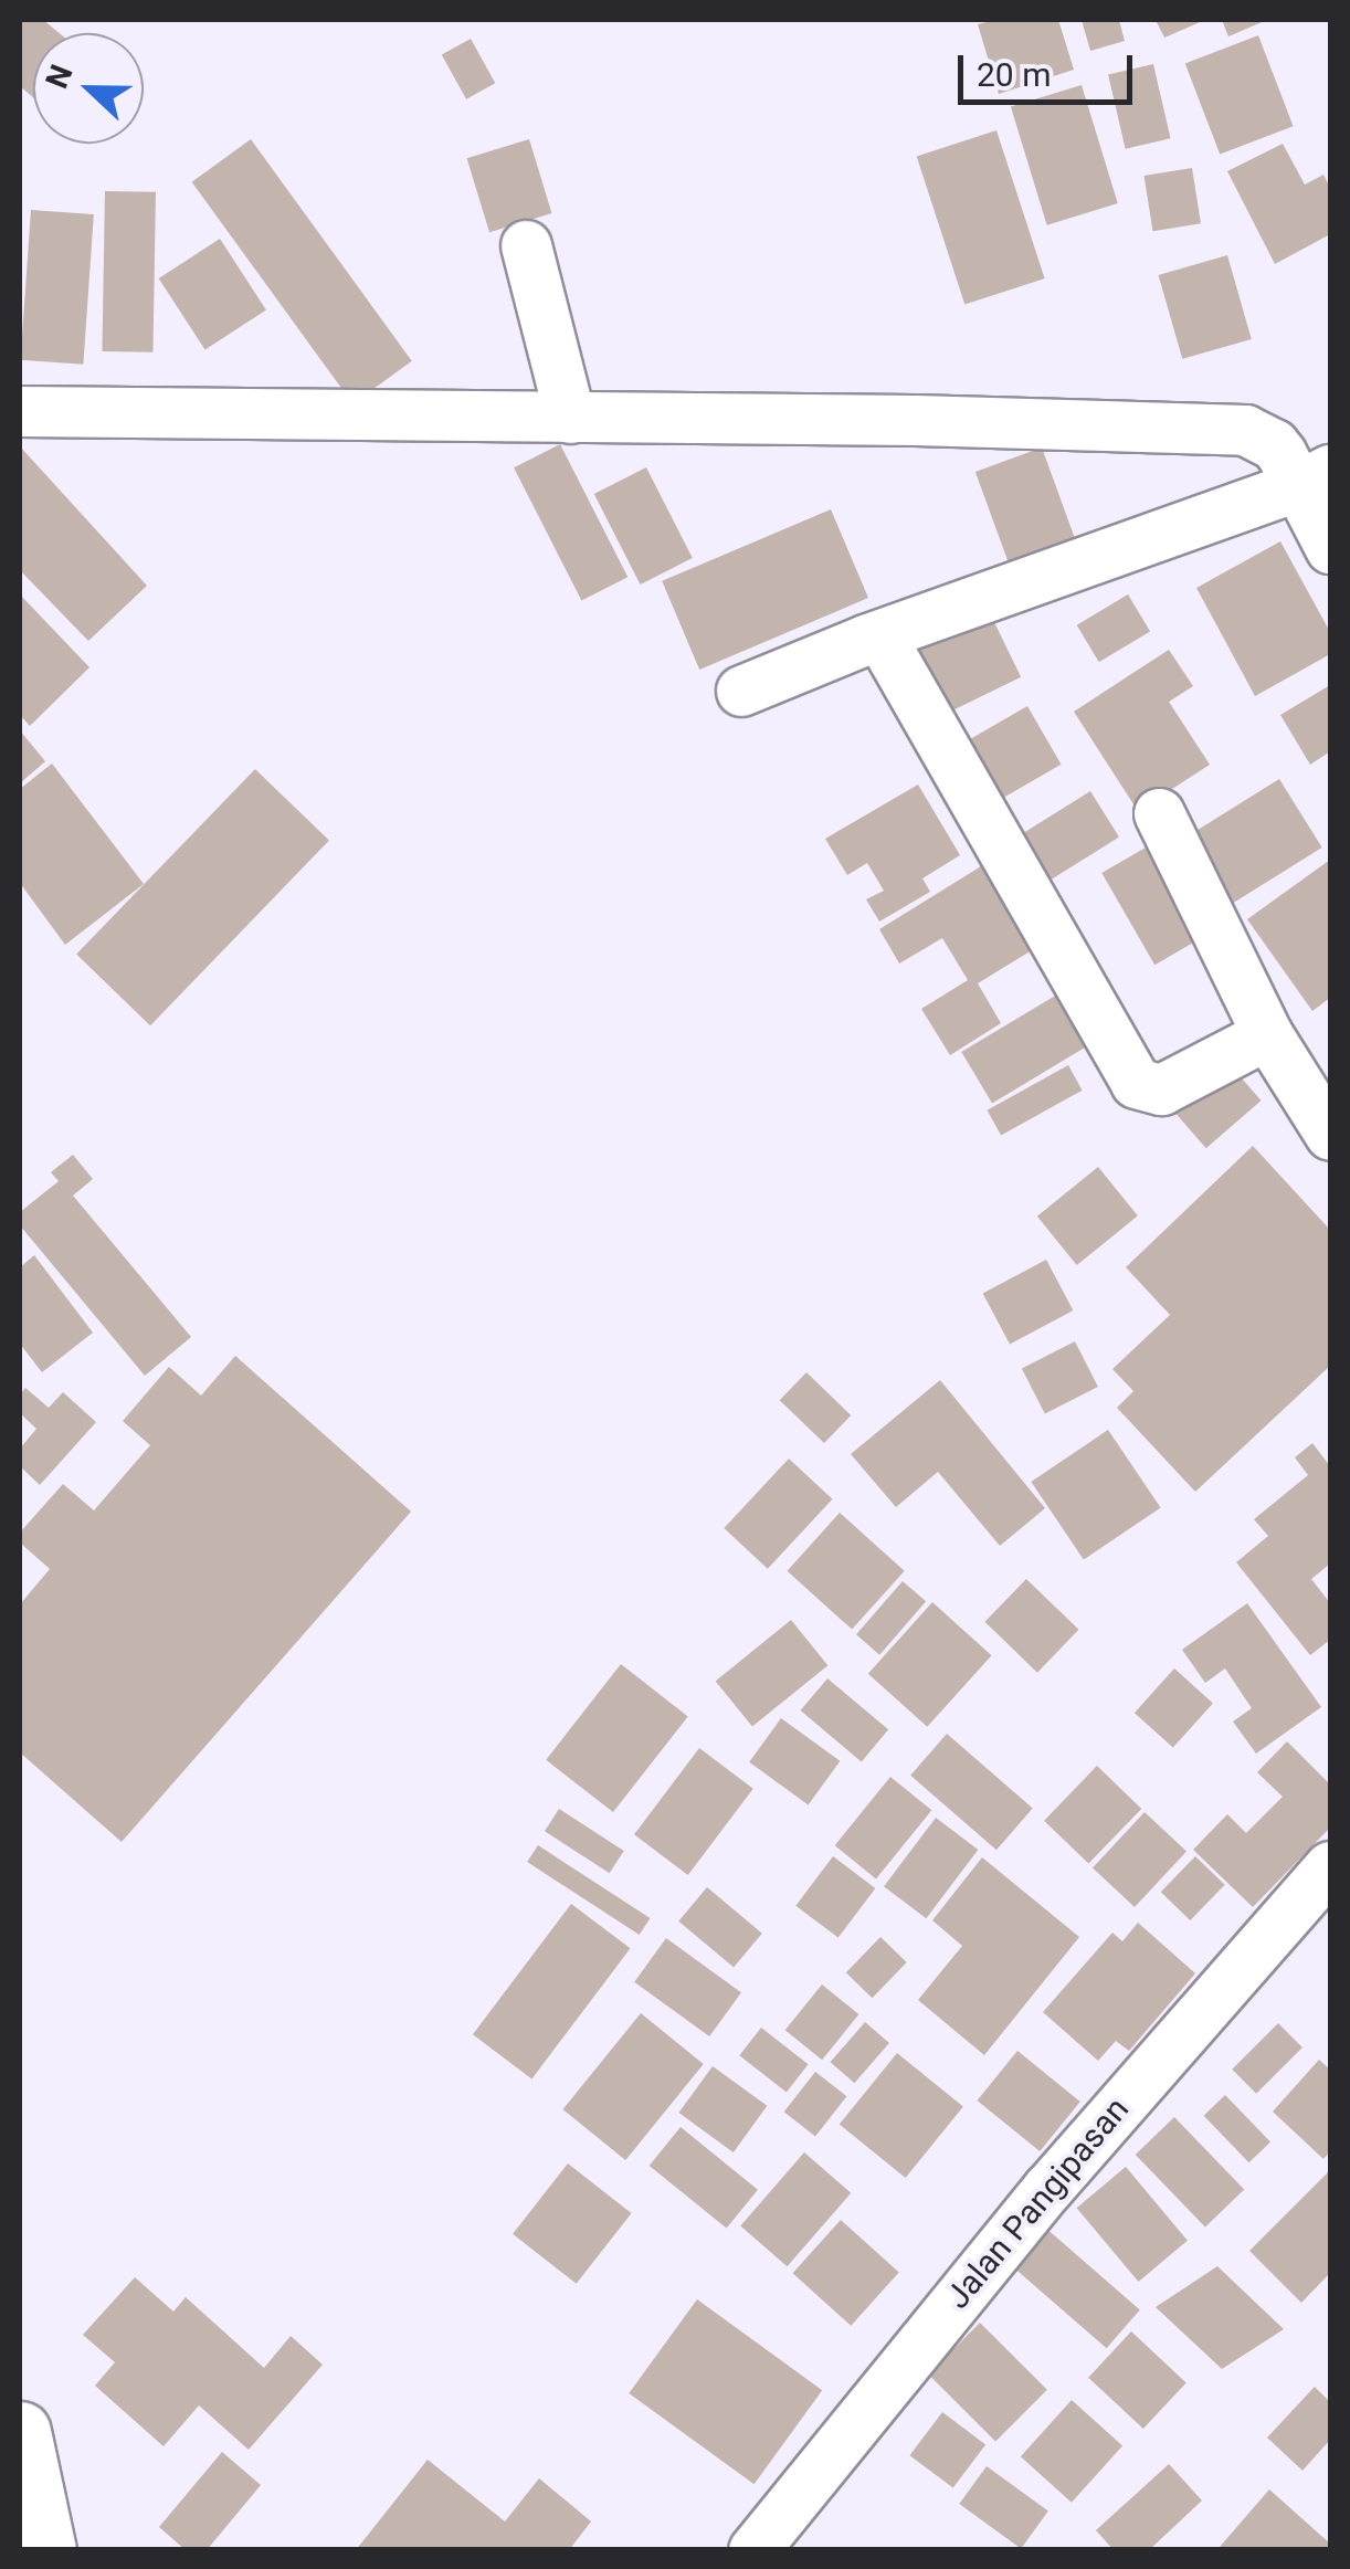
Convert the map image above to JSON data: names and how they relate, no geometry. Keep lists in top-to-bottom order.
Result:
{
  "streets": {
    "street": ["Jalan Pangipasan"]
  },
  "scale_bar": "20 m",
  "north": "left"
}
